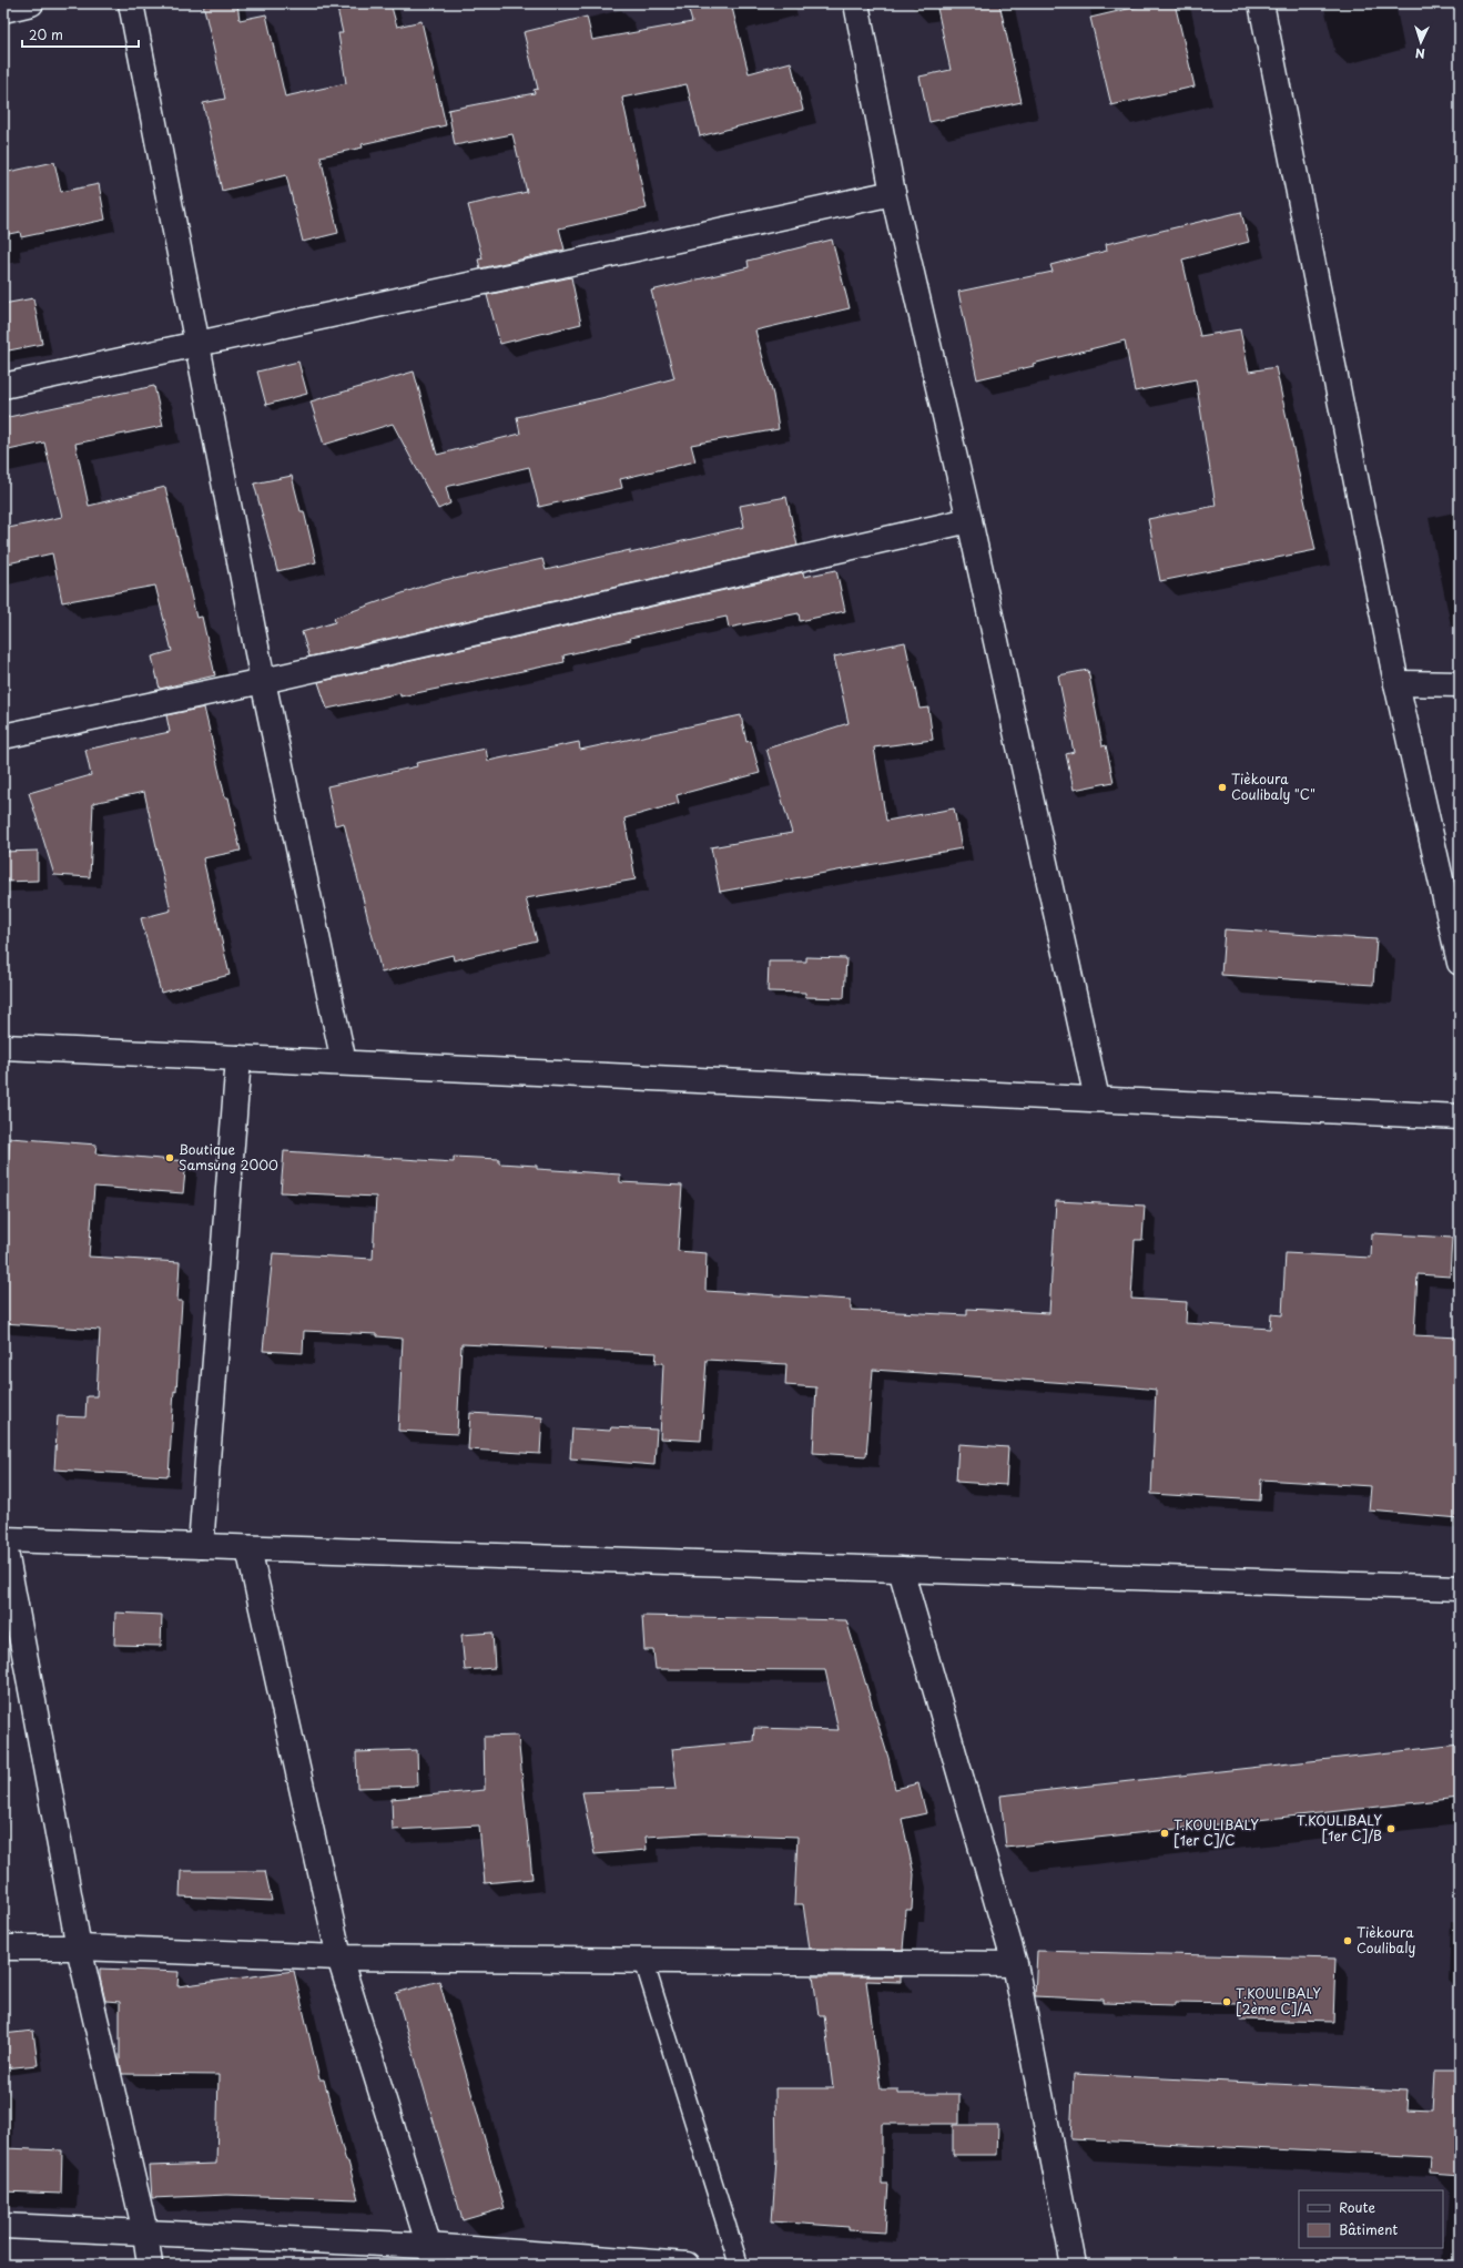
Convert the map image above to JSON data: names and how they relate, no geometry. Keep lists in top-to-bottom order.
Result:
{
  "places": [
    "Tièkoura Coulibaly \"C\"",
    "Boutique Samsung 2000",
    "T.KOULIBALY [1er C]/B",
    "T.KOULIBALY [1er C]/C",
    "Tièkoura Coulibaly",
    "T.KOULIBALY [2ème C]/A"
  ],
  "legend": ["Route", "Bâtiment"],
  "scale_bar": "20 m",
  "north": "bottom"
}
